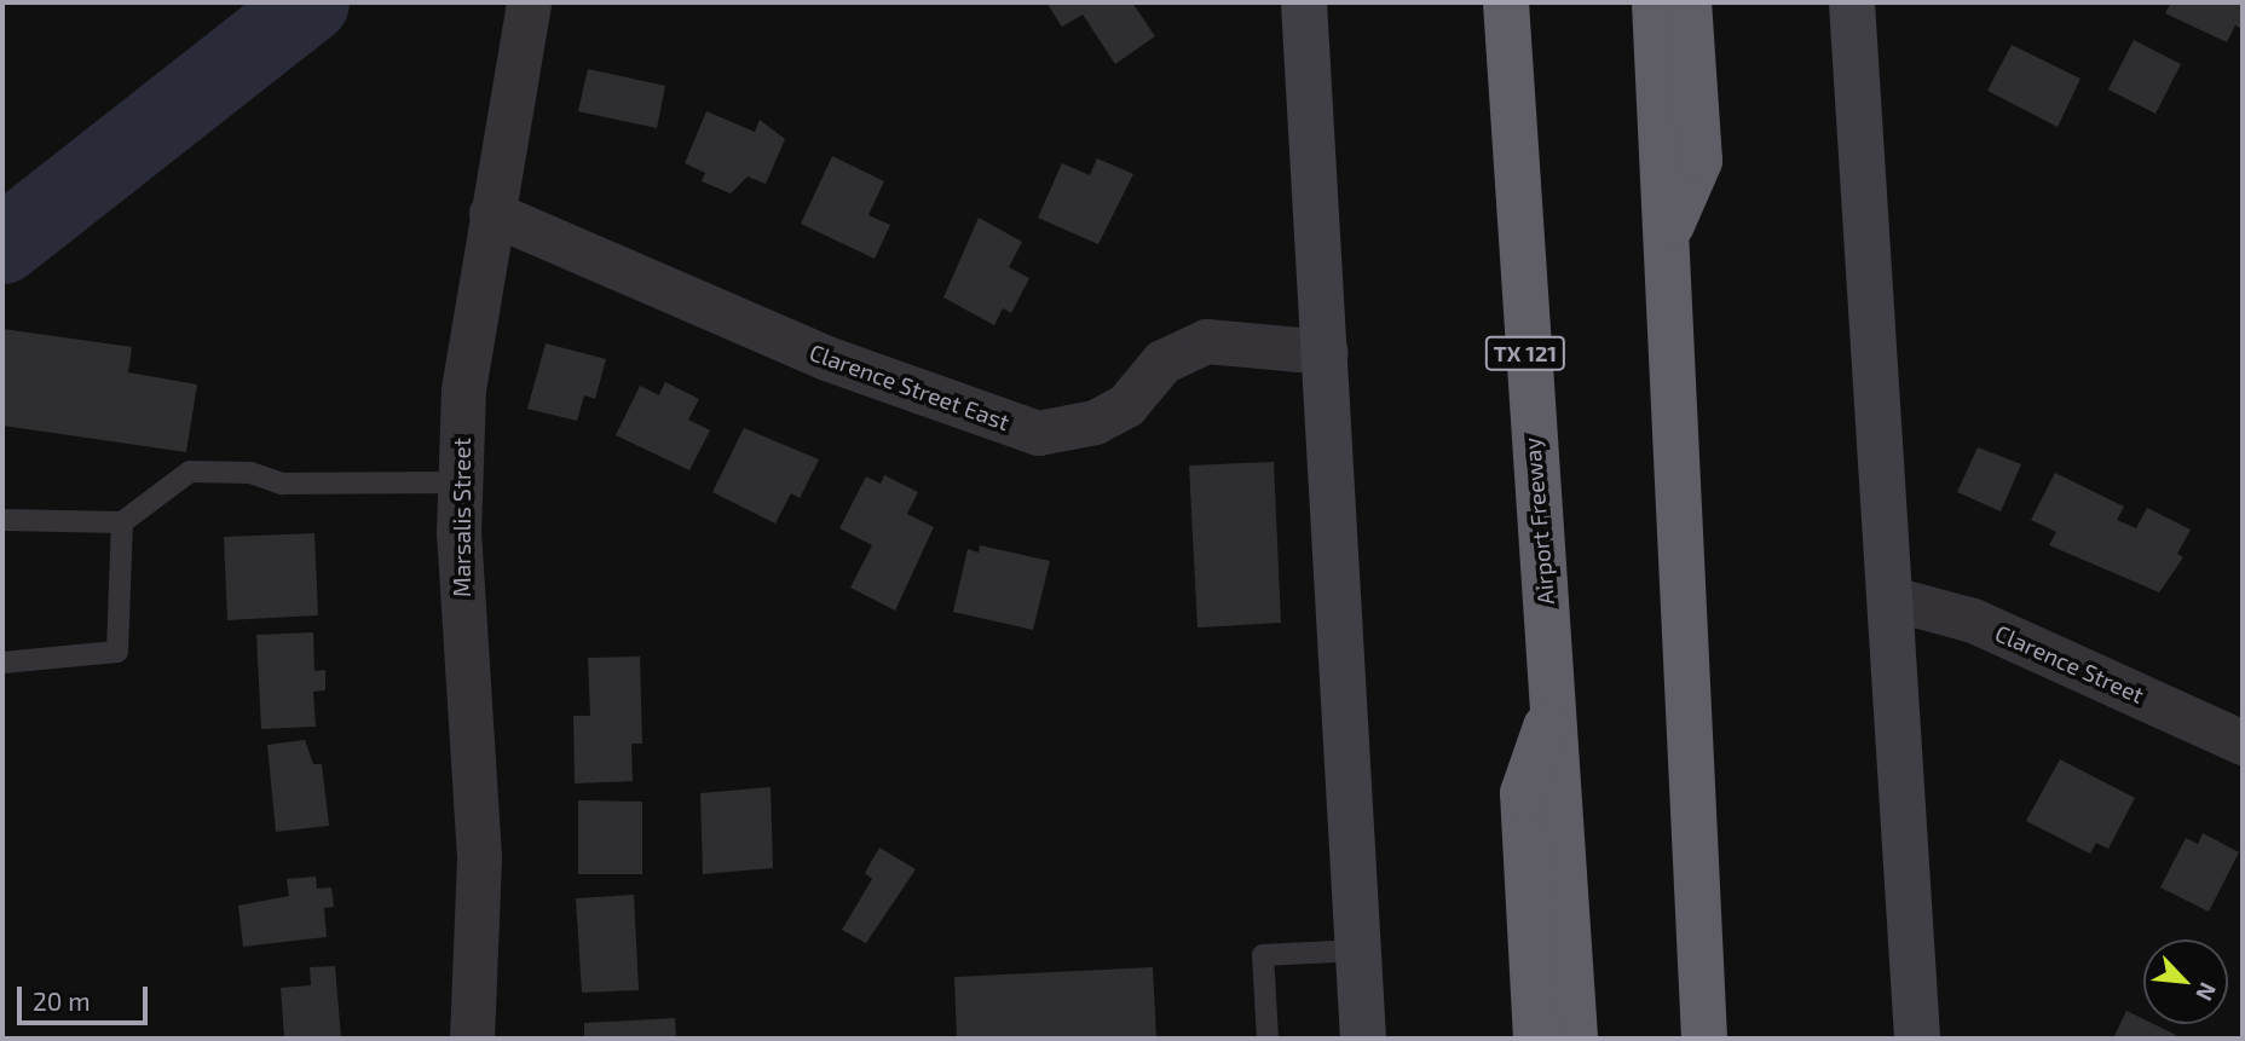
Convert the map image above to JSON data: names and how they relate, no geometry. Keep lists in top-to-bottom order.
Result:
{
  "streets": {
    "highway": ["TX 121", "Airport Freeway"],
    "street": ["Clarence Street East", "Marsalis Street", "Clarence Street"]
  },
  "crossings": [
    ["Clarence Street East", "Marsalis Street"]
  ],
  "scale_bar": "20 m",
  "north": "bottom right"
}
